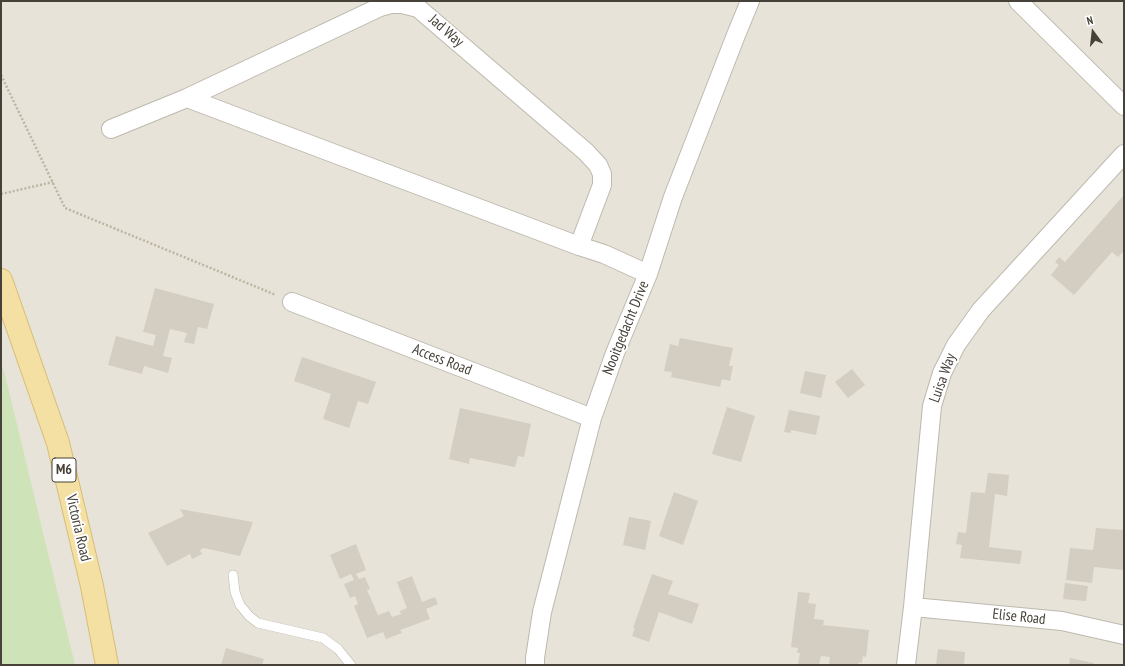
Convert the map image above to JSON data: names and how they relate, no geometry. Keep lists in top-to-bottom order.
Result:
{
  "streets": {
    "main road": ["M6", "Victoria Road"],
    "street": [
      "Jad Way",
      "Nooitgedacht Drive",
      "Access Road",
      "Luisa Way",
      "Elise Road"
    ]
  },
  "crossings": [
    ["Nooitgedacht Drive", "Access Road"],
    ["Luisa Way", "Elise Road"]
  ],
  "north": "top"
}
